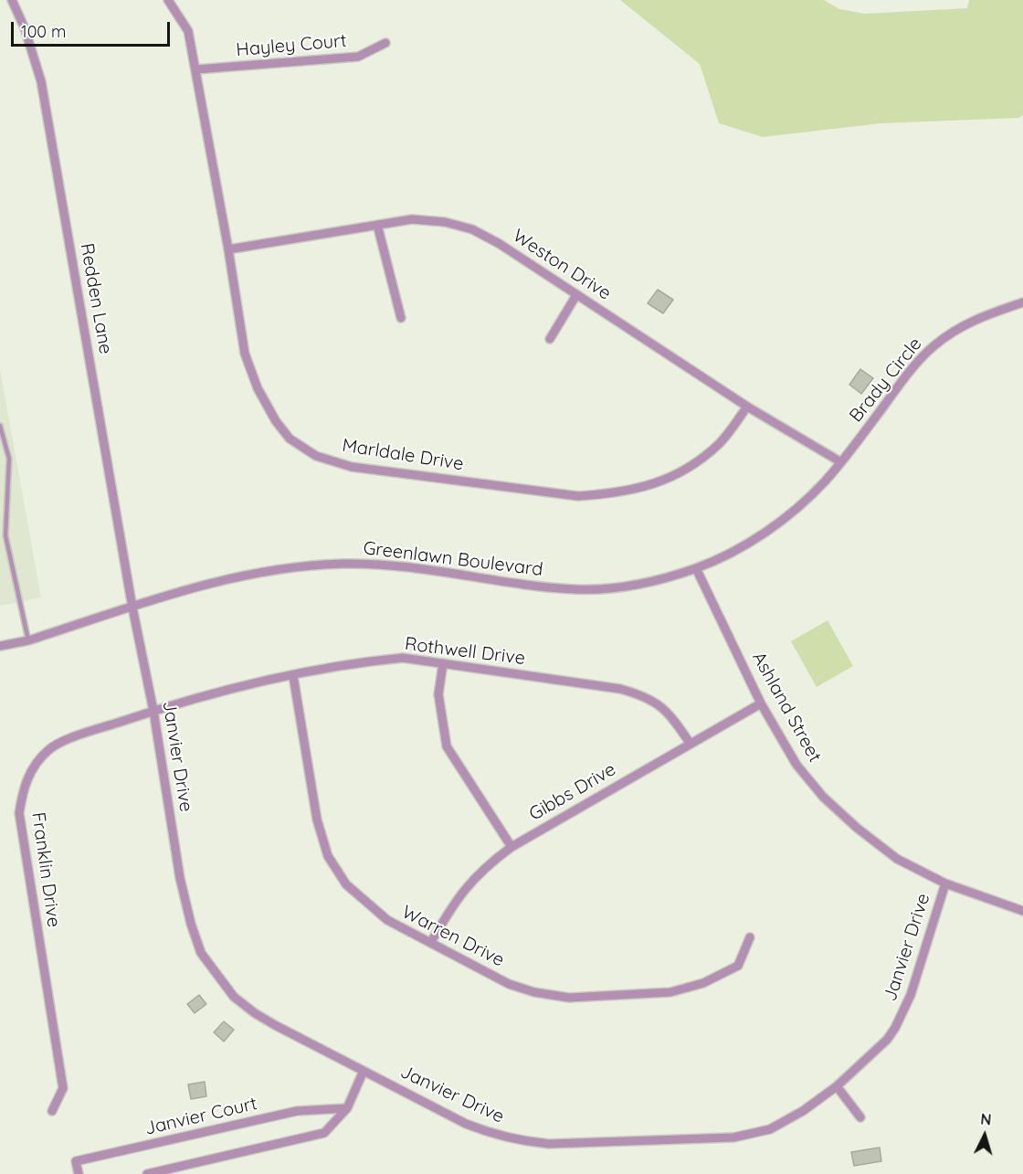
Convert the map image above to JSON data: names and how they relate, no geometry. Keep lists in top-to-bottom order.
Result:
{
  "streets": {
    "street": [
      "Hayley Court",
      "Weston Drive",
      "Redden Lane",
      "Brady Circle",
      "Marldale Drive",
      "Greenlawn Boulevard",
      "Rothwell Drive",
      "Ashland Street",
      "Janvier Drive",
      "Gibbs Drive",
      "Franklin Drive",
      "Warren Drive",
      "Janvier Court"
    ]
  },
  "crossings": [
    ["Hayley Court", "Marldale Drive"],
    ["Weston Drive", "Brady Circle"],
    ["Weston Drive", "Marldale Drive"],
    ["Weston Drive", "Greenlawn Boulevard"],
    ["Redden Lane", "Greenlawn Boulevard"],
    ["Redden Lane", "Janvier Drive"],
    ["Brady Circle", "Greenlawn Boulevard"],
    ["Greenlawn Boulevard", "Ashland Street"],
    ["Greenlawn Boulevard", "Janvier Drive"],
    ["Rothwell Drive", "Janvier Drive"],
    ["Rothwell Drive", "Gibbs Drive"],
    ["Rothwell Drive", "Franklin Drive"],
    ["Rothwell Drive", "Warren Drive"],
    ["Ashland Street", "Janvier Drive"],
    ["Ashland Street", "Gibbs Drive"],
    ["Janvier Drive", "Franklin Drive"],
    ["Gibbs Drive", "Warren Drive"]
  ],
  "scale_bar": "100 m",
  "north": "top"
}
